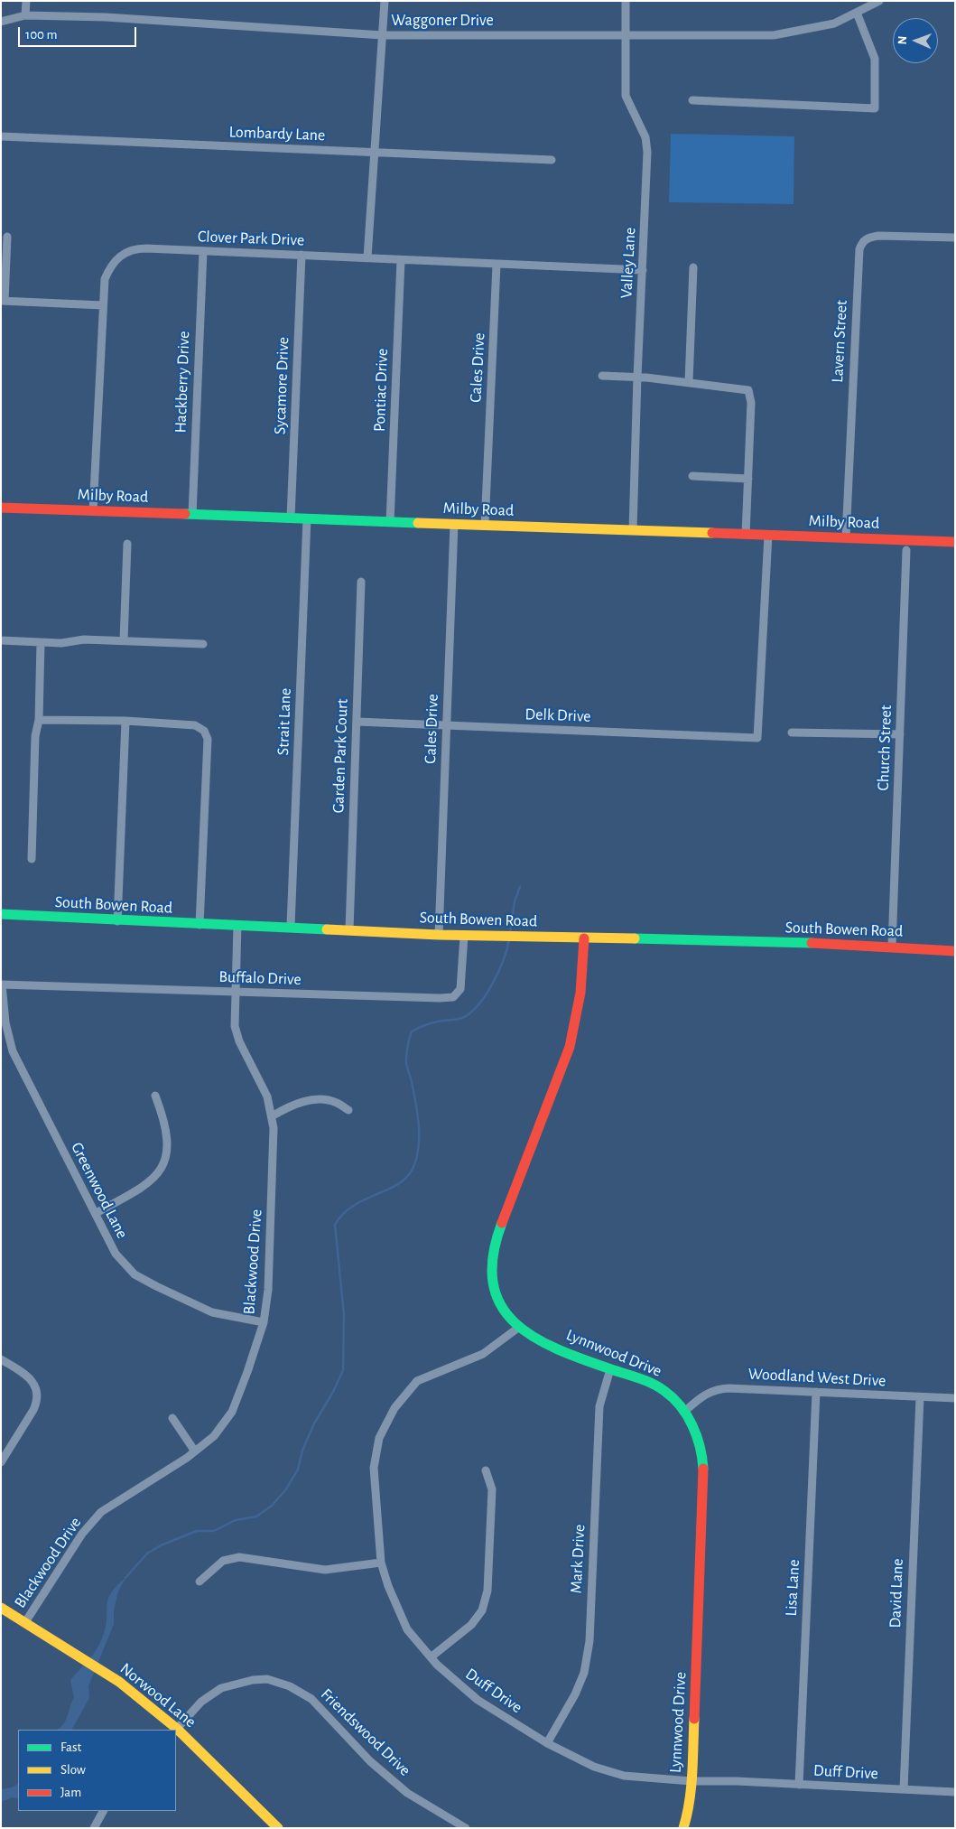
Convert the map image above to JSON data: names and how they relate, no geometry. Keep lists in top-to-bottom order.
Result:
{
  "streets": {
    "street": [
      "Waggoner Drive",
      "Lombardy Lane",
      "Clover Park Drive",
      "Valley Lane",
      "Lavern Street",
      "Cales Drive",
      "Hackberry Drive",
      "Sycamore Drive",
      "Pontiac Drive",
      "Milby Road",
      "Delk Drive",
      "Strait Lane",
      "Church Street",
      "Garden Park Court",
      "South Bowen Road",
      "Buffalo Drive",
      "Greenwood Lane",
      "Blackwood Drive",
      "Lynnwood Drive",
      "Woodland West Drive",
      "Mark Drive",
      "Lisa Lane",
      "David Lane",
      "Duff Drive",
      "Norwood Lane",
      "Friendswood Drive"
    ]
  },
  "crossings": [
    ["Waggoner Drive", "Valley Lane"],
    ["Clover Park Drive", "Valley Lane"],
    ["Clover Park Drive", "Cales Drive"],
    ["Clover Park Drive", "Hackberry Drive"],
    ["Clover Park Drive", "Sycamore Drive"],
    ["Clover Park Drive", "Pontiac Drive"],
    ["Clover Park Drive", "Milby Road"],
    ["Valley Lane", "Milby Road"],
    ["Lavern Street", "Milby Road"],
    ["Cales Drive", "Milby Road"],
    ["Cales Drive", "Delk Drive"],
    ["Cales Drive", "South Bowen Road"],
    ["Hackberry Drive", "Milby Road"],
    ["Sycamore Drive", "Milby Road"],
    ["Pontiac Drive", "Milby Road"],
    ["Milby Road", "Delk Drive"],
    ["Milby Road", "Strait Lane"],
    ["Delk Drive", "Garden Park Court"],
    ["Strait Lane", "South Bowen Road"],
    ["Church Street", "South Bowen Road"],
    ["Garden Park Court", "South Bowen Road"],
    ["South Bowen Road", "Buffalo Drive"],
    ["South Bowen Road", "Blackwood Drive"],
    ["South Bowen Road", "Lynnwood Drive"],
    ["Buffalo Drive", "Greenwood Lane"],
    ["Buffalo Drive", "Blackwood Drive"],
    ["Greenwood Lane", "Blackwood Drive"],
    ["Blackwood Drive", "Norwood Lane"],
    ["Lynnwood Drive", "Woodland West Drive"],
    ["Lynnwood Drive", "Mark Drive"],
    ["Lynnwood Drive", "Duff Drive"],
    ["Woodland West Drive", "Lisa Lane"],
    ["Woodland West Drive", "David Lane"],
    ["Mark Drive", "Duff Drive"],
    ["Lisa Lane", "Duff Drive"],
    ["David Lane", "Duff Drive"],
    ["Norwood Lane", "Friendswood Drive"]
  ],
  "legend": ["Fast", "Slow", "Jam"],
  "scale_bar": "100 m",
  "north": "left"
}
